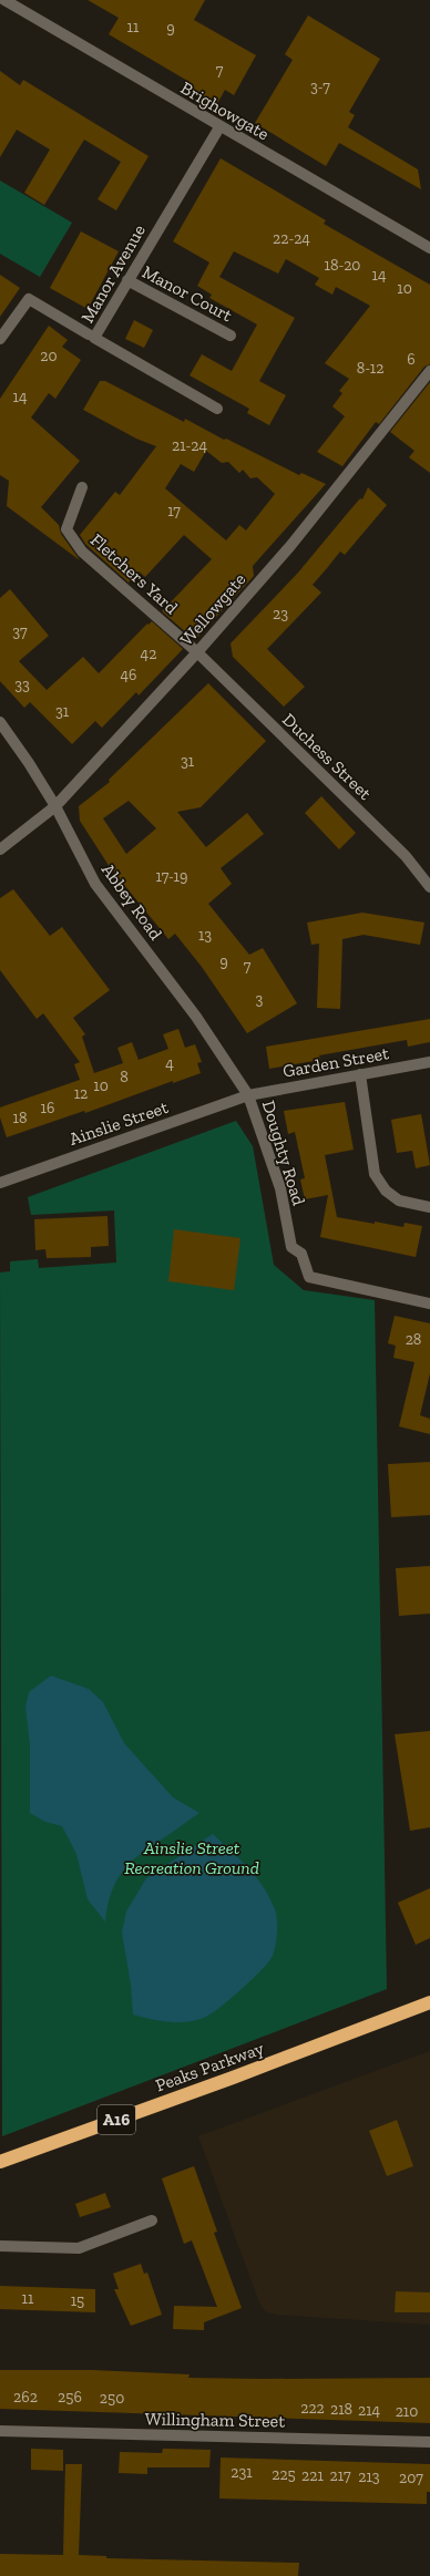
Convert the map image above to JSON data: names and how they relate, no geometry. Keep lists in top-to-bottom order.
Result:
{
  "streets": {
    "highway": ["Peaks Parkway", "A16"],
    "street": [
      "Brighowgate",
      "Manor Avenue",
      "Manor Court",
      "Fletchers Yard",
      "Wellowgate",
      "Duchess Street",
      "Abbey Road",
      "Garden Street",
      "Ainslie Street",
      "Doughty Road",
      "Willingham Street"
    ]
  },
  "crossings": [
    ["Brighowgate", "Manor Avenue"],
    ["Manor Avenue", "Manor Court"],
    ["Fletchers Yard", "Wellowgate"],
    ["Fletchers Yard", "Duchess Street"],
    ["Wellowgate", "Duchess Street"],
    ["Wellowgate", "Abbey Road"],
    ["Abbey Road", "Garden Street"],
    ["Abbey Road", "Ainslie Street"],
    ["Abbey Road", "Doughty Road"],
    ["Garden Street", "Ainslie Street"],
    ["Garden Street", "Doughty Road"],
    ["Ainslie Street", "Doughty Road"]
  ],
  "parks": ["Ainslie Street Recreation Ground"],
  "house_numbers": [
    "11",
    "9",
    "7",
    "3-7",
    "22-24",
    "18-20",
    "14",
    "10",
    "20",
    "6",
    "8-12",
    "14",
    "21-24",
    "17",
    "23",
    "37",
    "42",
    "46",
    "33",
    "31",
    "31",
    "17-19",
    "13",
    "9",
    "7",
    "3",
    "4",
    "8",
    "10",
    "12",
    "16",
    "18",
    "28",
    "11",
    "15",
    "262",
    "256",
    "250",
    "222",
    "218",
    "214",
    "210",
    "231",
    "225",
    "221",
    "217",
    "213",
    "207"
  ]
}
